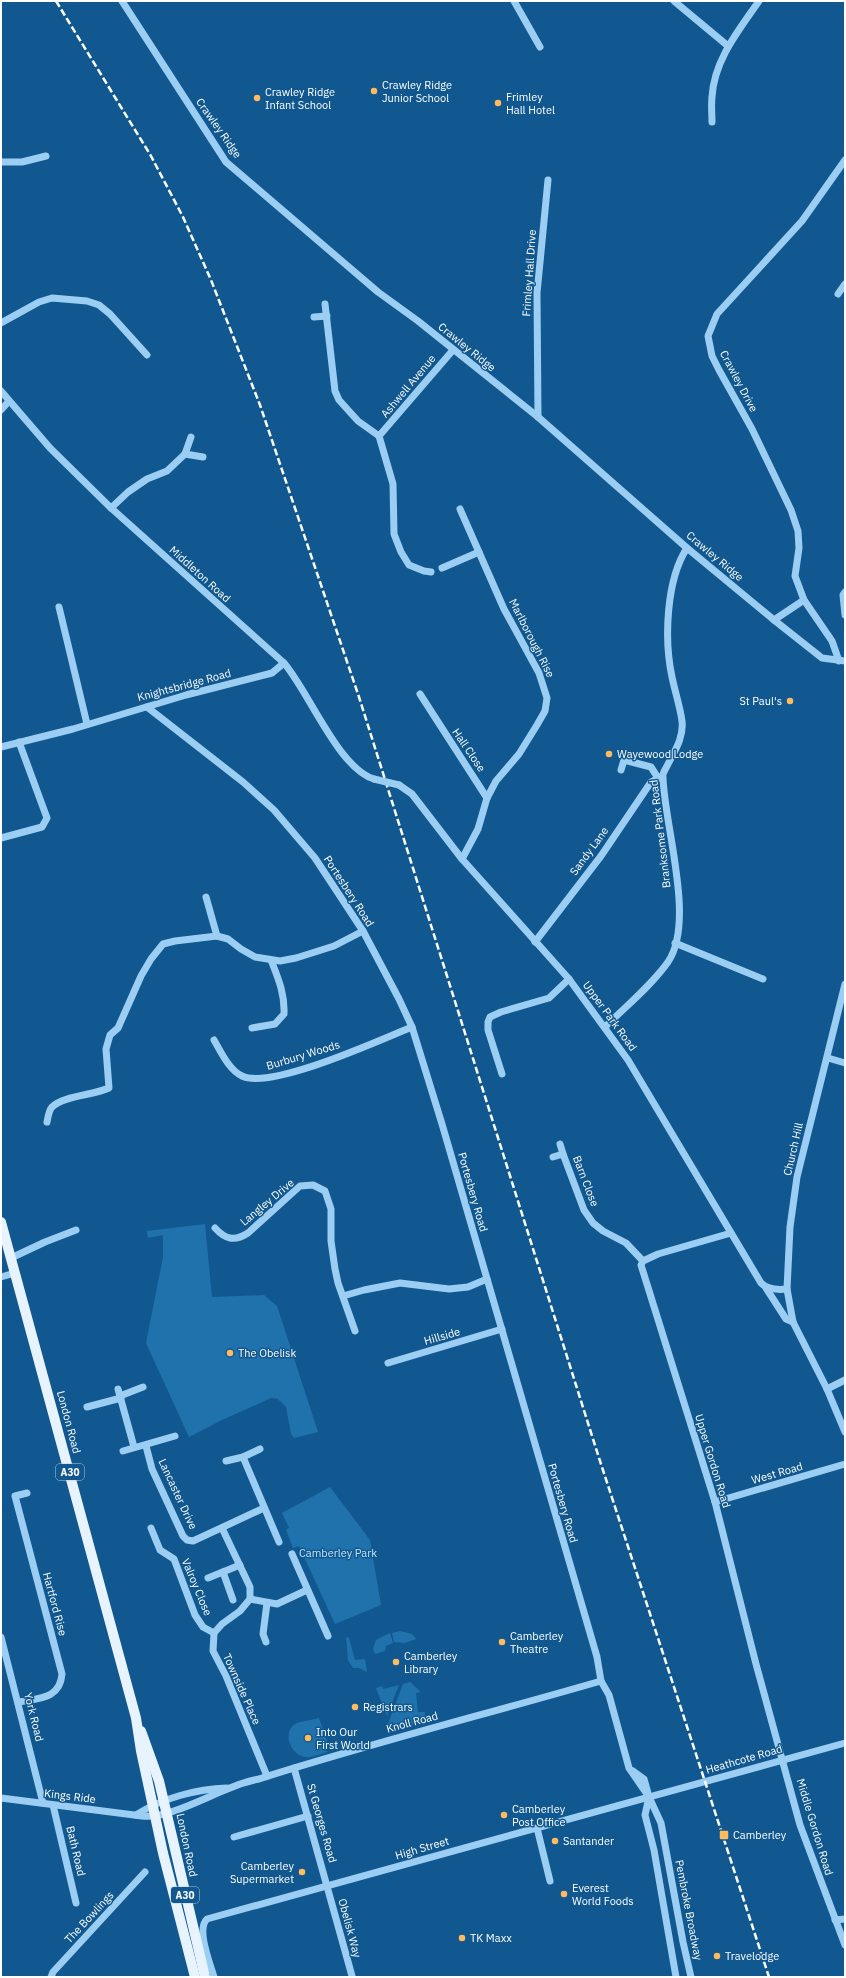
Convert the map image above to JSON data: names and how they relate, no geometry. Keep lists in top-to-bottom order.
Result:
{
  "streets": {
    "main road": ["London Road", "A30"],
    "street": [
      "Crawley Ridge",
      "Frimley Hall Drive",
      "Crawley Drive",
      "Ashwell Avenue",
      "Middleton Road",
      "Marlborough Rise",
      "Knightsbridge Road",
      "Hall Close",
      "Branksome Park Road",
      "Sandy Lane",
      "Portesbery Road",
      "Upper Park Road",
      "Burbury Woods",
      "Church Hill",
      "Barn Close",
      "Langley Drive",
      "Hillside",
      "Upper Gordon Road",
      "West Road",
      "Lancaster Drive",
      "Valroy Close",
      "Hartford Rise",
      "Townside Place",
      "York Road",
      "Knoll Road",
      "Heathcote Road",
      "Kings Ride",
      "St Georges Road",
      "Middle Gordon Road",
      "High Street",
      "Bath Road",
      "Pembroke Broadway",
      "The Bowlings",
      "Obelisk Way"
    ]
  },
  "crossings": [
    ["Crawley Ridge", "Frimley Hall Drive"],
    ["Crawley Ridge", "Crawley Drive"],
    ["Crawley Ridge", "Ashwell Avenue"],
    ["Crawley Ridge", "Branksome Park Road"],
    ["Middleton Road", "Knightsbridge Road"],
    ["Middleton Road", "Upper Park Road"],
    ["Marlborough Rise", "Hall Close"],
    ["Marlborough Rise", "Upper Park Road"],
    ["Knightsbridge Road", "Portesbery Road"],
    ["Branksome Park Road", "Sandy Lane"],
    ["Branksome Park Road", "Upper Park Road"],
    ["Sandy Lane", "Upper Park Road"],
    ["Portesbery Road", "Burbury Woods"],
    ["Portesbery Road", "Hillside"],
    ["Portesbery Road", "Knoll Road"],
    ["Portesbery Road", "Heathcote Road"],
    ["Portesbery Road", "High Street"],
    ["Portesbery Road", "Pembroke Broadway"],
    ["Upper Park Road", "Church Hill"],
    ["Barn Close", "Upper Gordon Road"],
    ["London Road", "Knoll Road"],
    ["London Road", "Kings Ride"],
    ["Upper Gordon Road", "West Road"],
    ["Upper Gordon Road", "Heathcote Road"],
    ["Upper Gordon Road", "Middle Gordon Road"],
    ["Valroy Close", "Townside Place"],
    ["Hartford Rise", "York Road"],
    ["Townside Place", "Knoll Road"],
    ["York Road", "Kings Ride"],
    ["Knoll Road", "Kings Ride"],
    ["Knoll Road", "St Georges Road"],
    ["Heathcote Road", "Middle Gordon Road"],
    ["Heathcote Road", "High Street"],
    ["Heathcote Road", "Pembroke Broadway"],
    ["Kings Ride", "Bath Road"],
    ["St Georges Road", "High Street"],
    ["St Georges Road", "Obelisk Way"],
    ["High Street", "Pembroke Broadway"],
    ["High Street", "Obelisk Way"]
  ],
  "parks": ["Camberley Park"],
  "places": {
    "other": [
      "Crawley Ridge Junior School",
      "Crawley Ridge Infant School",
      "Frimley Hall Hotel",
      "St Paul's",
      "Wayewood Lodge",
      "The Obelisk",
      "Camberley Theatre",
      "Camberley Library",
      "Registrars",
      "Into Our First World",
      "Camberley Post Office",
      "Santander",
      "Camberley Supermarket",
      "Everest World Foods",
      "TK Maxx",
      "Travelodge"
    ],
    "transit": ["Camberley"]
  }
}
